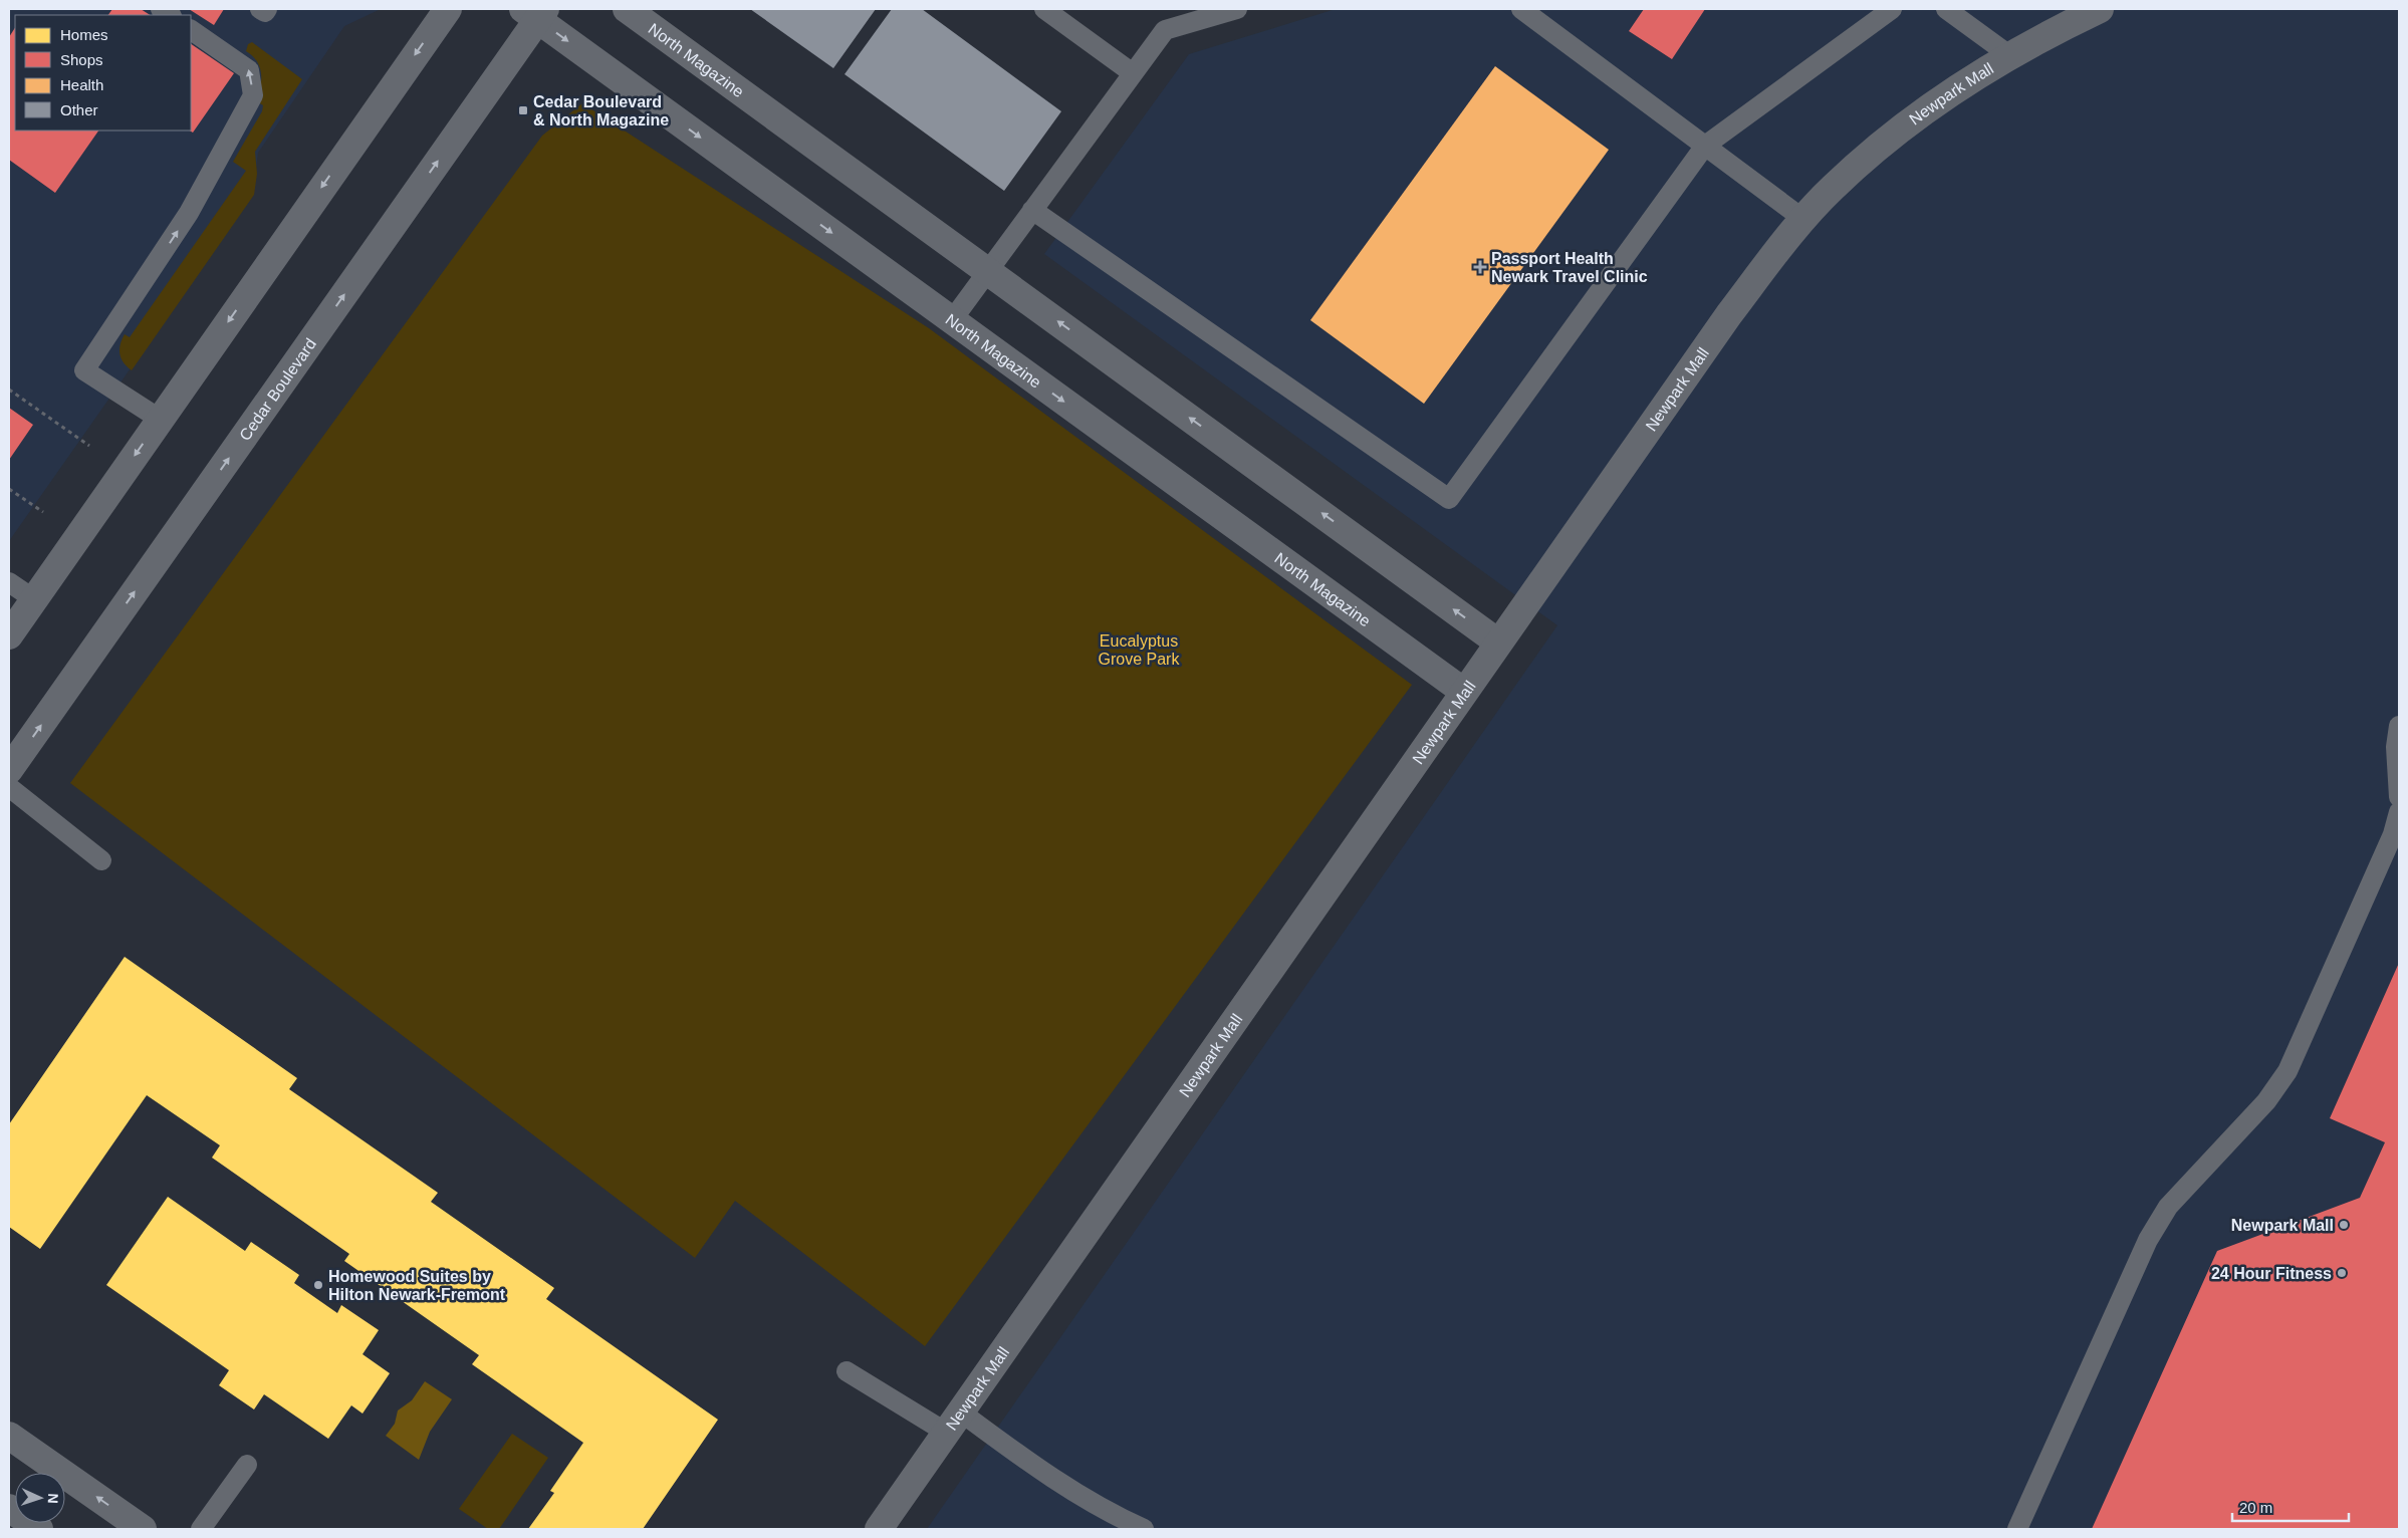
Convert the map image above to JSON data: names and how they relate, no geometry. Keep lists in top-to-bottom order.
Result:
{
  "streets": {
    "street": ["North Magazine", "Newpark Mall", "Cedar Boulevard"]
  },
  "crossings": [
    ["North Magazine", "Newpark Mall"],
    ["North Magazine", "Cedar Boulevard"]
  ],
  "parks": ["Eucalyptus Grove Park"],
  "places": {
    "transit": ["Cedar Boulevard & North Magazine"],
    "health": ["Passport Health Newark Travel Clinic"],
    "other": ["Newpark Mall", "24 Hour Fitness", "Homewood Suites by Hilton Newark-Fremont"]
  },
  "legend": [
    "Homes",
    "Shops",
    "Health",
    "Other"
  ],
  "scale_bar": "20 m",
  "north": "right"
}
